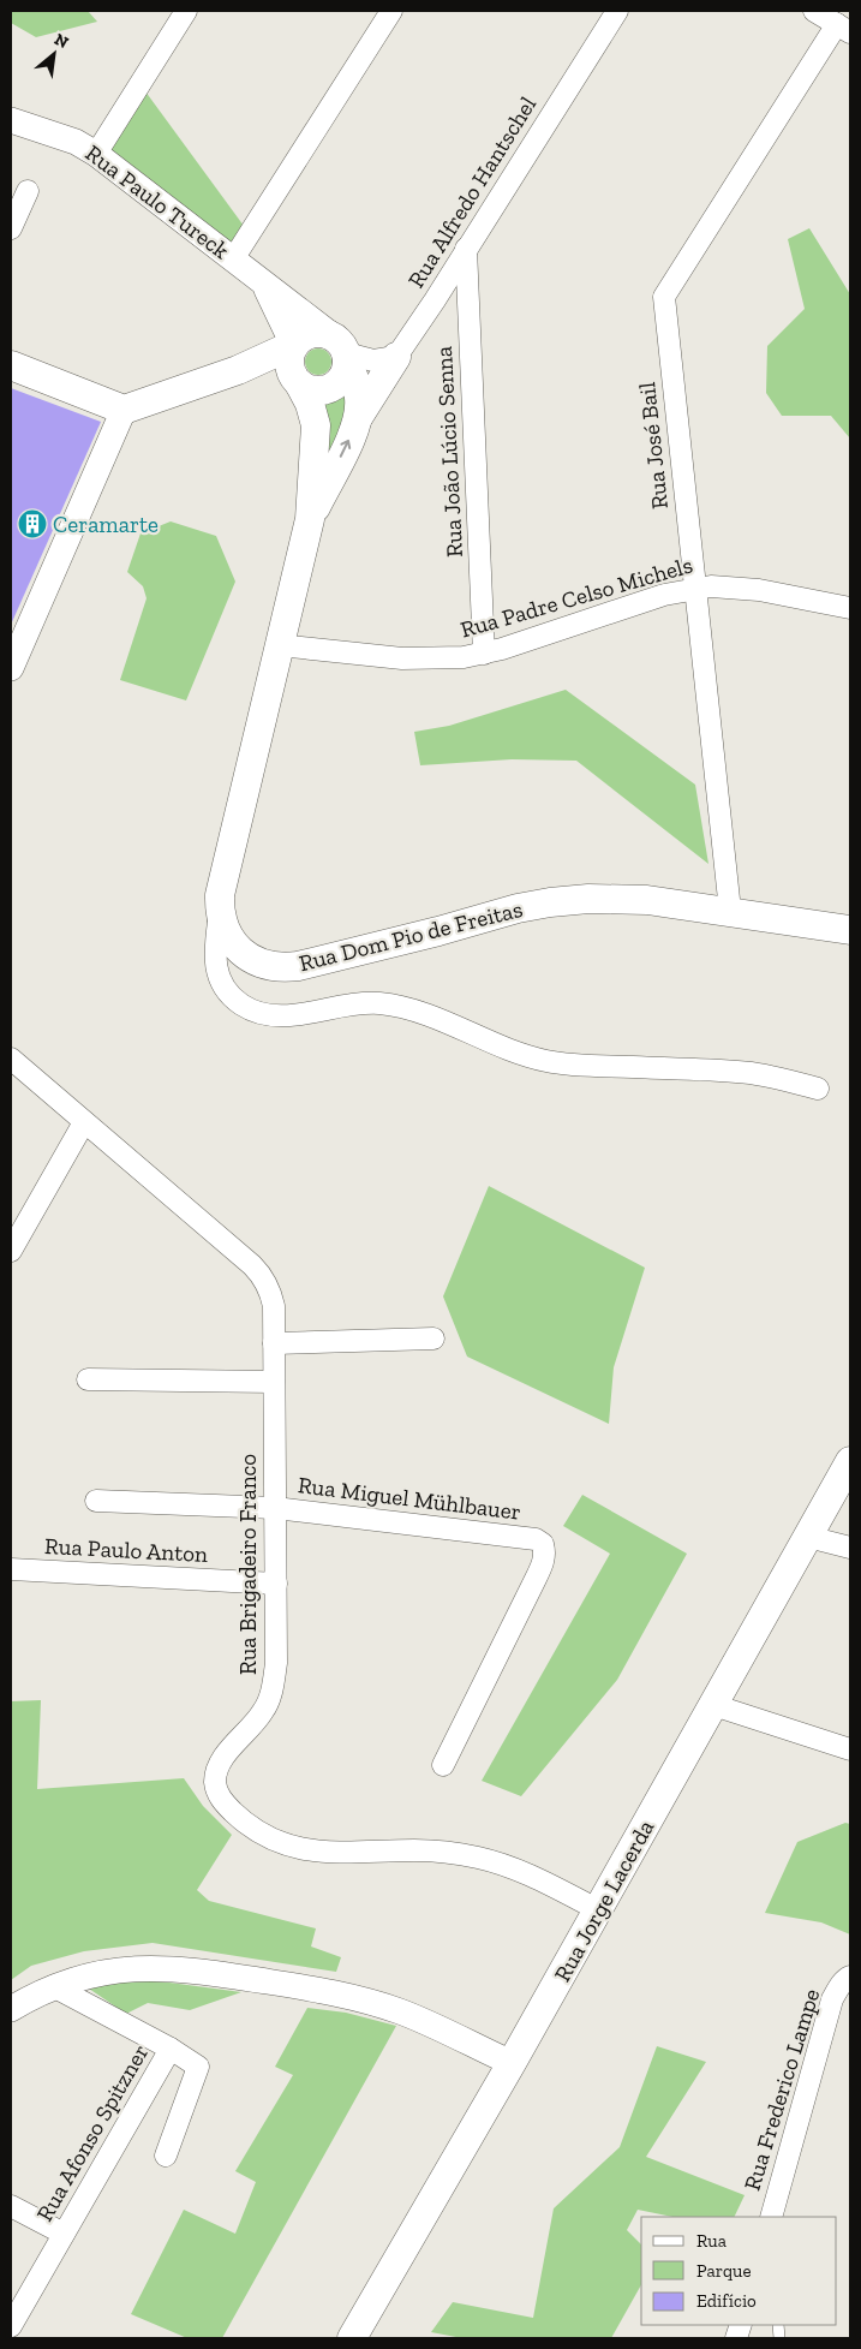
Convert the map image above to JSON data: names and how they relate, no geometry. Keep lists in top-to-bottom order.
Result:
{
  "streets": {
    "main road": ["Rua Dom Pio de Freitas", "Rua Jorge Lacerda"],
    "street": [
      "Rua Alfredo Hantschel",
      "Rua Paulo Tureck",
      "Rua José Bail",
      "Rua João Lúcio Senna",
      "Rua Padre Celso Michels",
      "Rua Miguel Mühlbauer",
      "Rua Paulo Anton",
      "Rua Brigadeiro Franco",
      "Rua Frederico Lampe",
      "Rua Afonso Spitzner"
    ]
  },
  "crossings": [
    ["Rua Alfredo Hantschel", "Rua João Lúcio Senna"],
    ["Rua José Bail", "Rua Padre Celso Michels"],
    ["Rua José Bail", "Rua Dom Pio de Freitas"],
    ["Rua João Lúcio Senna", "Rua Padre Celso Michels"],
    ["Rua Miguel Mühlbauer", "Rua Brigadeiro Franco"],
    ["Rua Paulo Anton", "Rua Brigadeiro Franco"],
    ["Rua Brigadeiro Franco", "Rua Jorge Lacerda"]
  ],
  "places": {
    "building": ["Ceramarte"]
  },
  "legend": ["Rua", "Parque", "Edifício"],
  "north": "top right"
}
